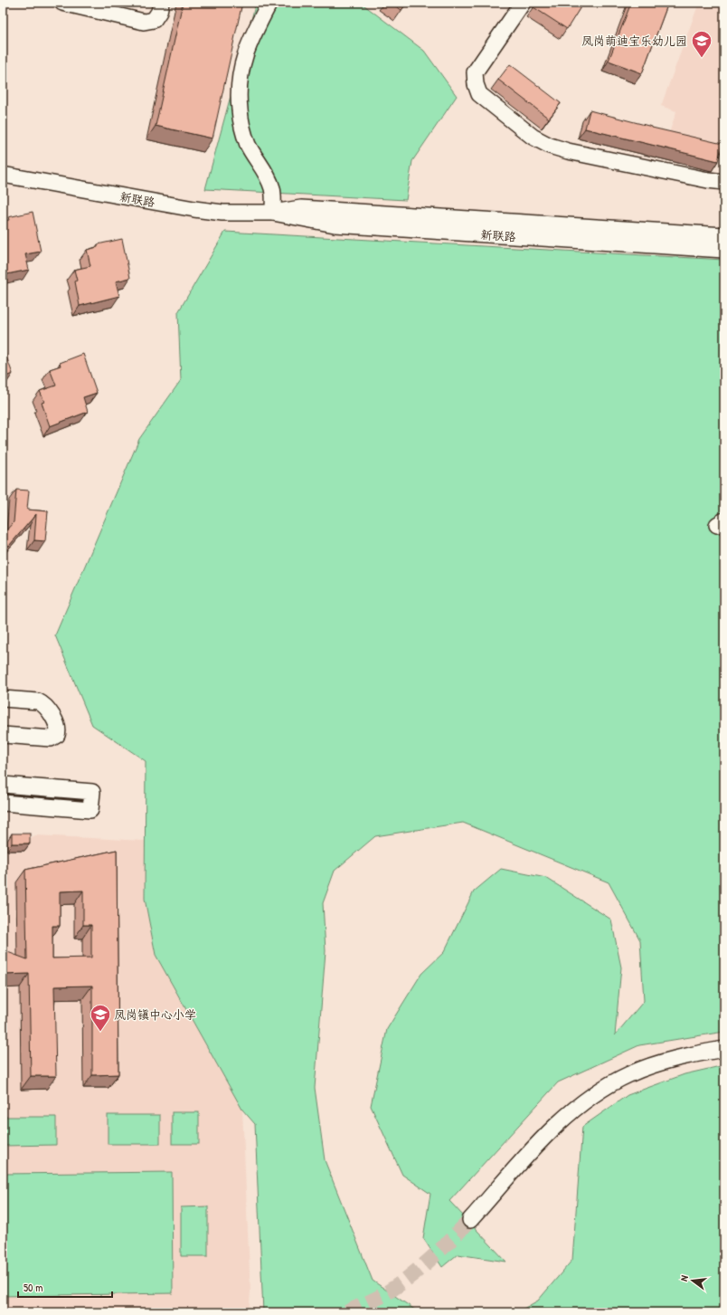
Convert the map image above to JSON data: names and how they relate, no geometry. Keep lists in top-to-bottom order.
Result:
{
  "streets": {
    "street": ["新联路"]
  },
  "places": {
    "school or university": ["凤岗萌迪宝乐幼儿园", "凤岗镇中心小学"]
  },
  "scale_bar": "50 m",
  "north": "left"
}
